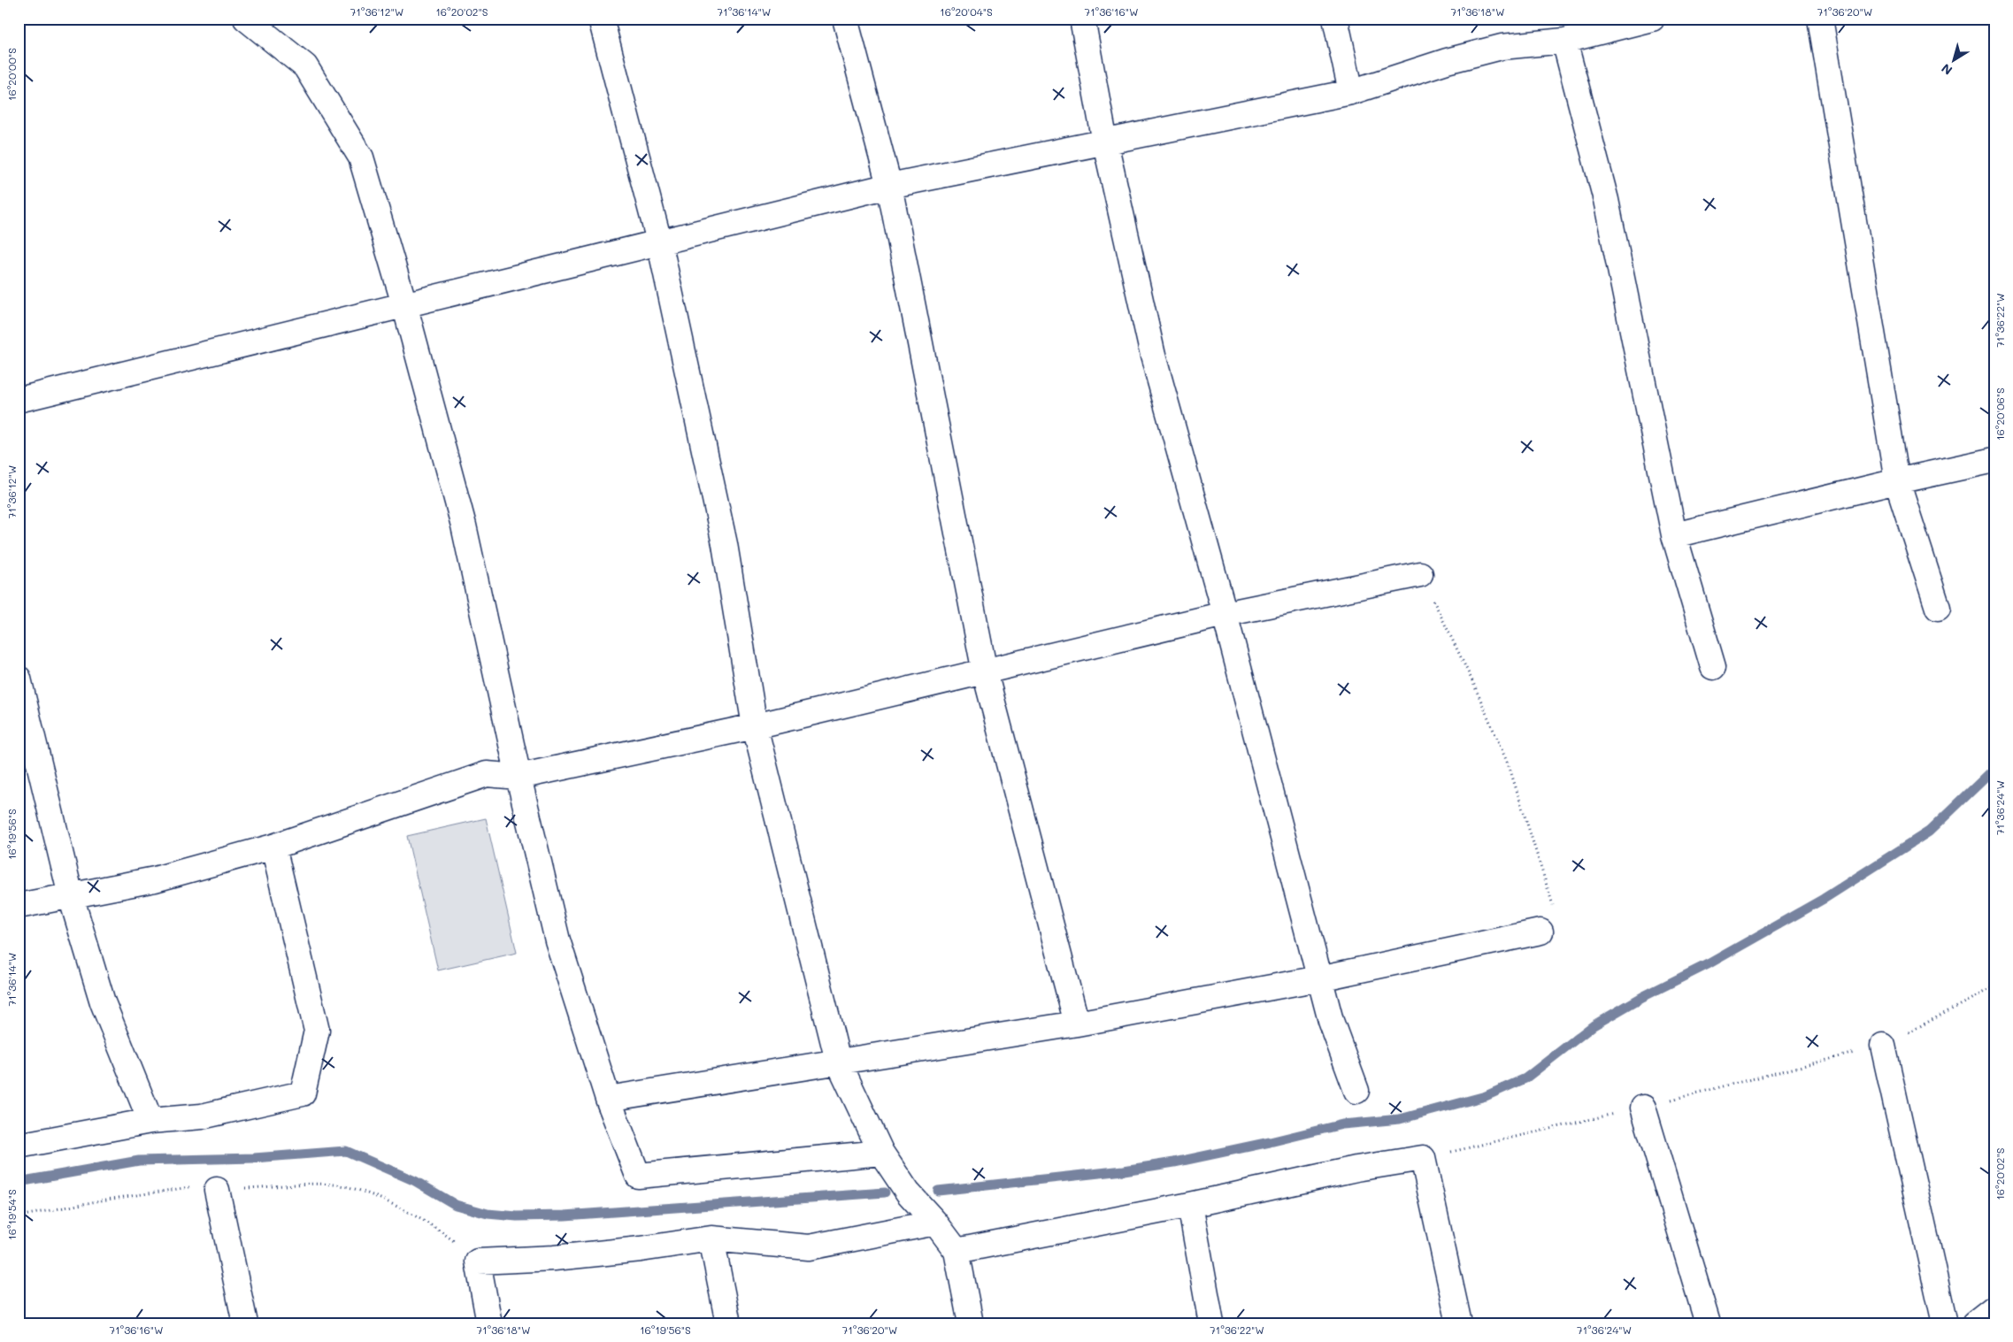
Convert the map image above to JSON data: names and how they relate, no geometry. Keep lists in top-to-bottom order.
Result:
{
  "north": "bottom left",
  "coordinates": [
    "71°36'12\"W",
    "16°20'02\"S",
    "71°36'14\"W",
    "16°20'04\"S",
    "71°36'16\"W",
    "71°36'18\"W",
    "71°36'20\"W",
    "16°20'00\"S",
    "71°36'22\"W",
    "16°20'06\"S",
    "71°36'24\"W",
    "16°19'56\"S",
    "16°19'54\"S"
  ]
}
